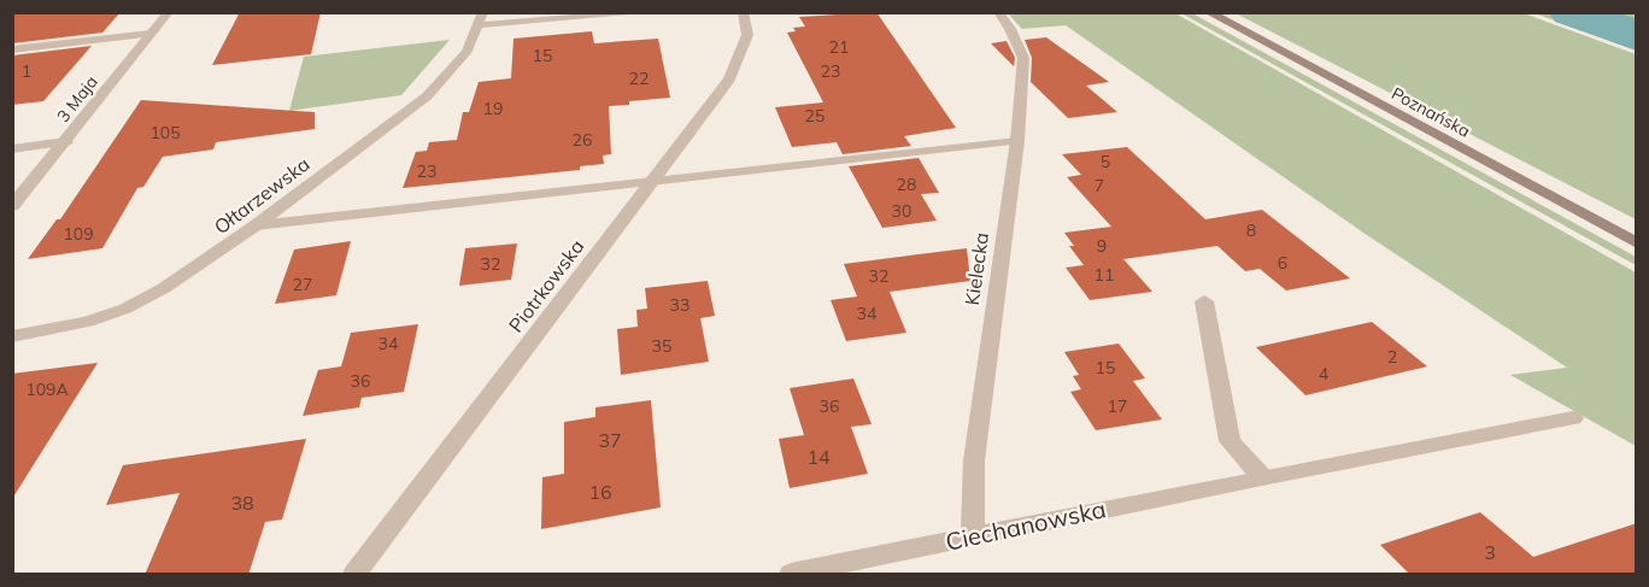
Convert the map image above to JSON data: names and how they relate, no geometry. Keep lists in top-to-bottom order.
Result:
{
  "streets": {
    "main road": ["Poznańska"],
    "street": [
      "3 Maja",
      "Ołtarzewska",
      "Kielecka",
      "Piotrkowska",
      "Ciechanowska"
    ]
  },
  "crossings": [
    ["Kielecka", "Ciechanowska"]
  ],
  "house_numbers": [
    "21",
    "15",
    "1",
    "23",
    "22",
    "19",
    "25",
    "105",
    "26",
    "5",
    "23",
    "28",
    "7",
    "30",
    "8",
    "109",
    "9",
    "6",
    "32",
    "11",
    "32",
    "27",
    "33",
    "34",
    "34",
    "35",
    "2",
    "15",
    "4",
    "36",
    "109A",
    "36",
    "17",
    "37",
    "14",
    "16",
    "38",
    "3"
  ]
}
